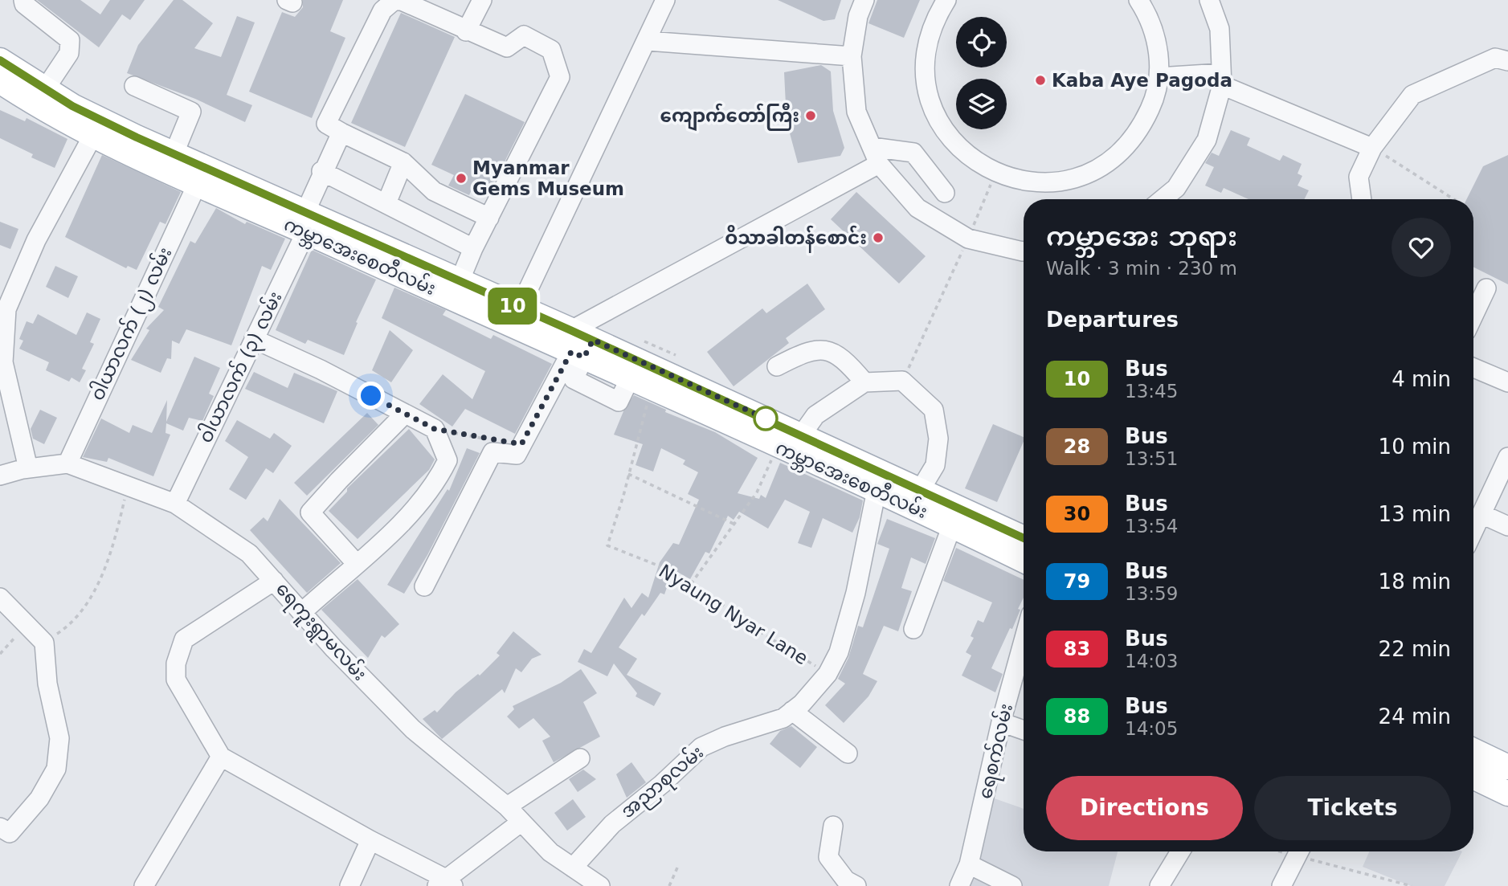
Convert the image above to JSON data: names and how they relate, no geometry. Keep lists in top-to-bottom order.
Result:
{
  "streets": {
    "main road": ["ကမ္ဘာအေးစေတီလမ်း"],
    "street": [
      "ဝါယာလက် (၂) လမ်း",
      "ဝါယာလက် (၃) လမ်း",
      "ရေကူးရွာမလမ်း",
      "ရေစက်လမ်း",
      "အညာစုလမ်း"
    ],
    "path": ["Nyaung Nyar Lane"]
  },
  "crossings": [
    ["ကမ္ဘာအေးစေတီလမ်း", "ဝါယာလက် (၂) လမ်း"],
    ["ကမ္ဘာအေးစေတီလမ်း", "ဝါယာလက် (၃) လမ်း"],
    ["ကမ္ဘာအေးစေတီလမ်း", "အညာစုလမ်း"],
    ["ဝါယာလက် (၂) လမ်း", "ရေကူးရွာမလမ်း"],
    ["ဝါယာလက် (၃) လမ်း", "ရေကူးရွာမလမ်း"],
    ["Nyaung Nyar Lane", "အညာစုလမ်း"],
    ["ရေကူးရွာမလမ်း", "အညာစုလမ်း"]
  ],
  "places": [
    "Kaba Aye Pagoda",
    "ကျောက်တော်ကြီး",
    "Myanmar Gems Museum",
    "ဝိသာခါတန်စောင်း"
  ],
  "lines": ["bus line 10"],
  "page": {
    "on_map": "10",
    "heading": [
      ["ကမ္ဘာအေး ဘုရား", "Walk · 3 min · 230 m"],
      "Departures"
    ],
    "list": [
      {
        "mark": "10",
        "name": "Bus",
        "note": "13:45",
        "value": "4 min"
      },
      {
        "mark": "28",
        "name": "Bus",
        "note": "13:51",
        "value": "10 min"
      },
      {
        "mark": "30",
        "name": "Bus",
        "note": "13:54",
        "value": "13 min"
      },
      {
        "mark": "79",
        "name": "Bus",
        "note": "13:59",
        "value": "18 min"
      },
      {
        "mark": "83",
        "name": "Bus",
        "note": "14:03",
        "value": "22 min"
      },
      {
        "mark": "88",
        "name": "Bus",
        "note": "14:05",
        "value": "24 min"
      }
    ],
    "buttons": ["Directions", "Tickets"]
  }
}
